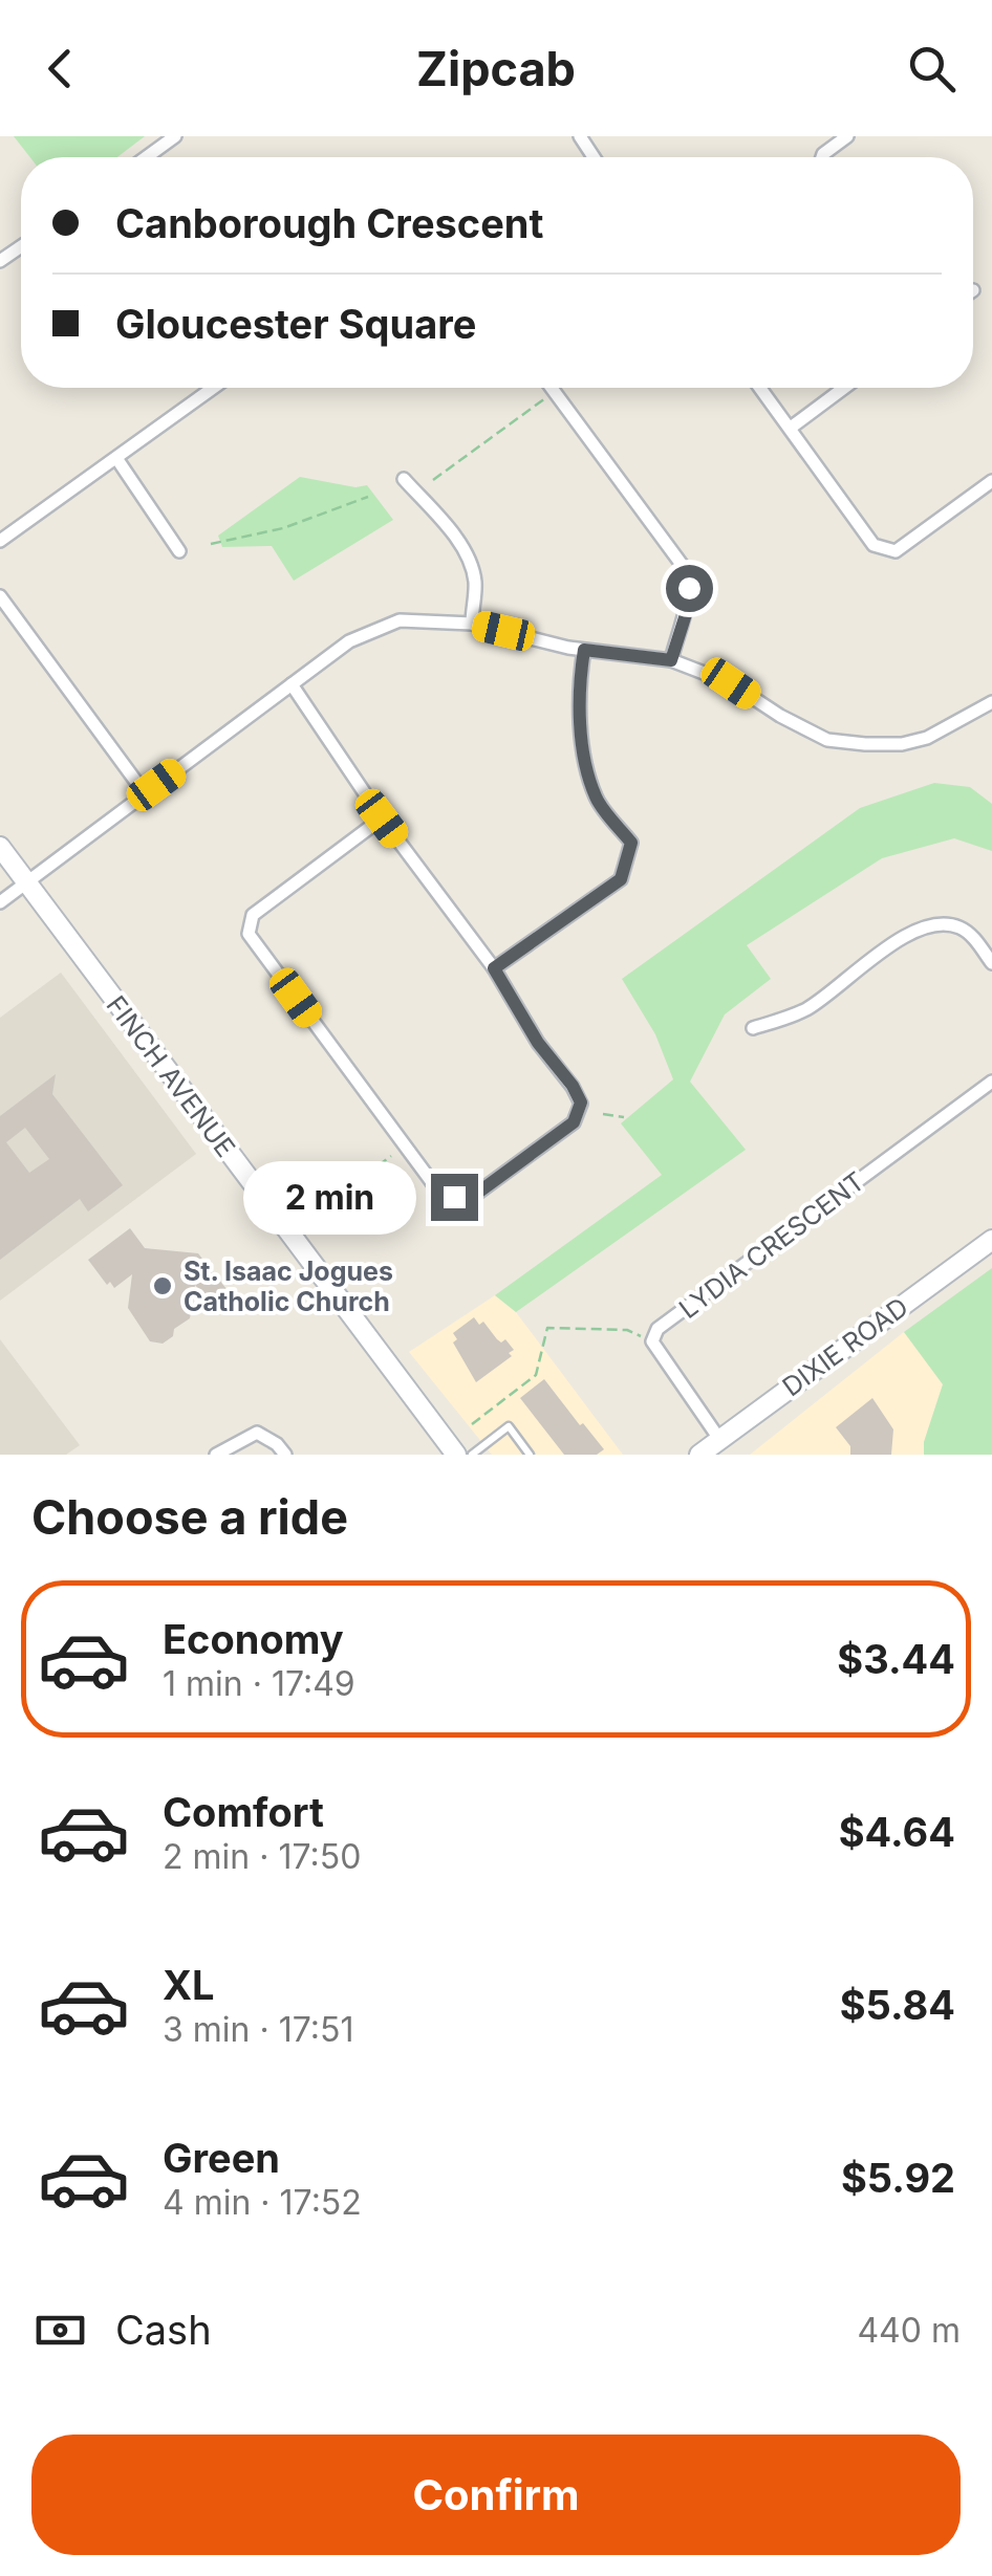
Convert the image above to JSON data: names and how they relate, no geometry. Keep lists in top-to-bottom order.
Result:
{
  "streets": {
    "main road": ["FINCH AVENUE", "DIXIE ROAD"],
    "street": ["LYDIA CRESCENT"]
  },
  "places": ["St. Isaac Jogues Catholic Church"],
  "page": {
    "header": "Zipcab",
    "banner": ["Canborough Crescent", "Gloucester Square"],
    "bubble": "2 min",
    "heading": "Choose a ride",
    "list": [
      {
        "name": "Economy",
        "note": "1 min · 17:49",
        "value": "$3.44"
      },
      {
        "name": "Comfort",
        "note": "2 min · 17:50",
        "value": "$4.64"
      },
      {
        "name": "XL",
        "note": "3 min · 17:51",
        "value": "$5.84"
      },
      {
        "name": "Green",
        "note": "4 min · 17:52",
        "value": "$5.92"
      }
    ],
    "pay": ["Cash", "440 m"],
    "buttons": "Confirm"
  }
}
